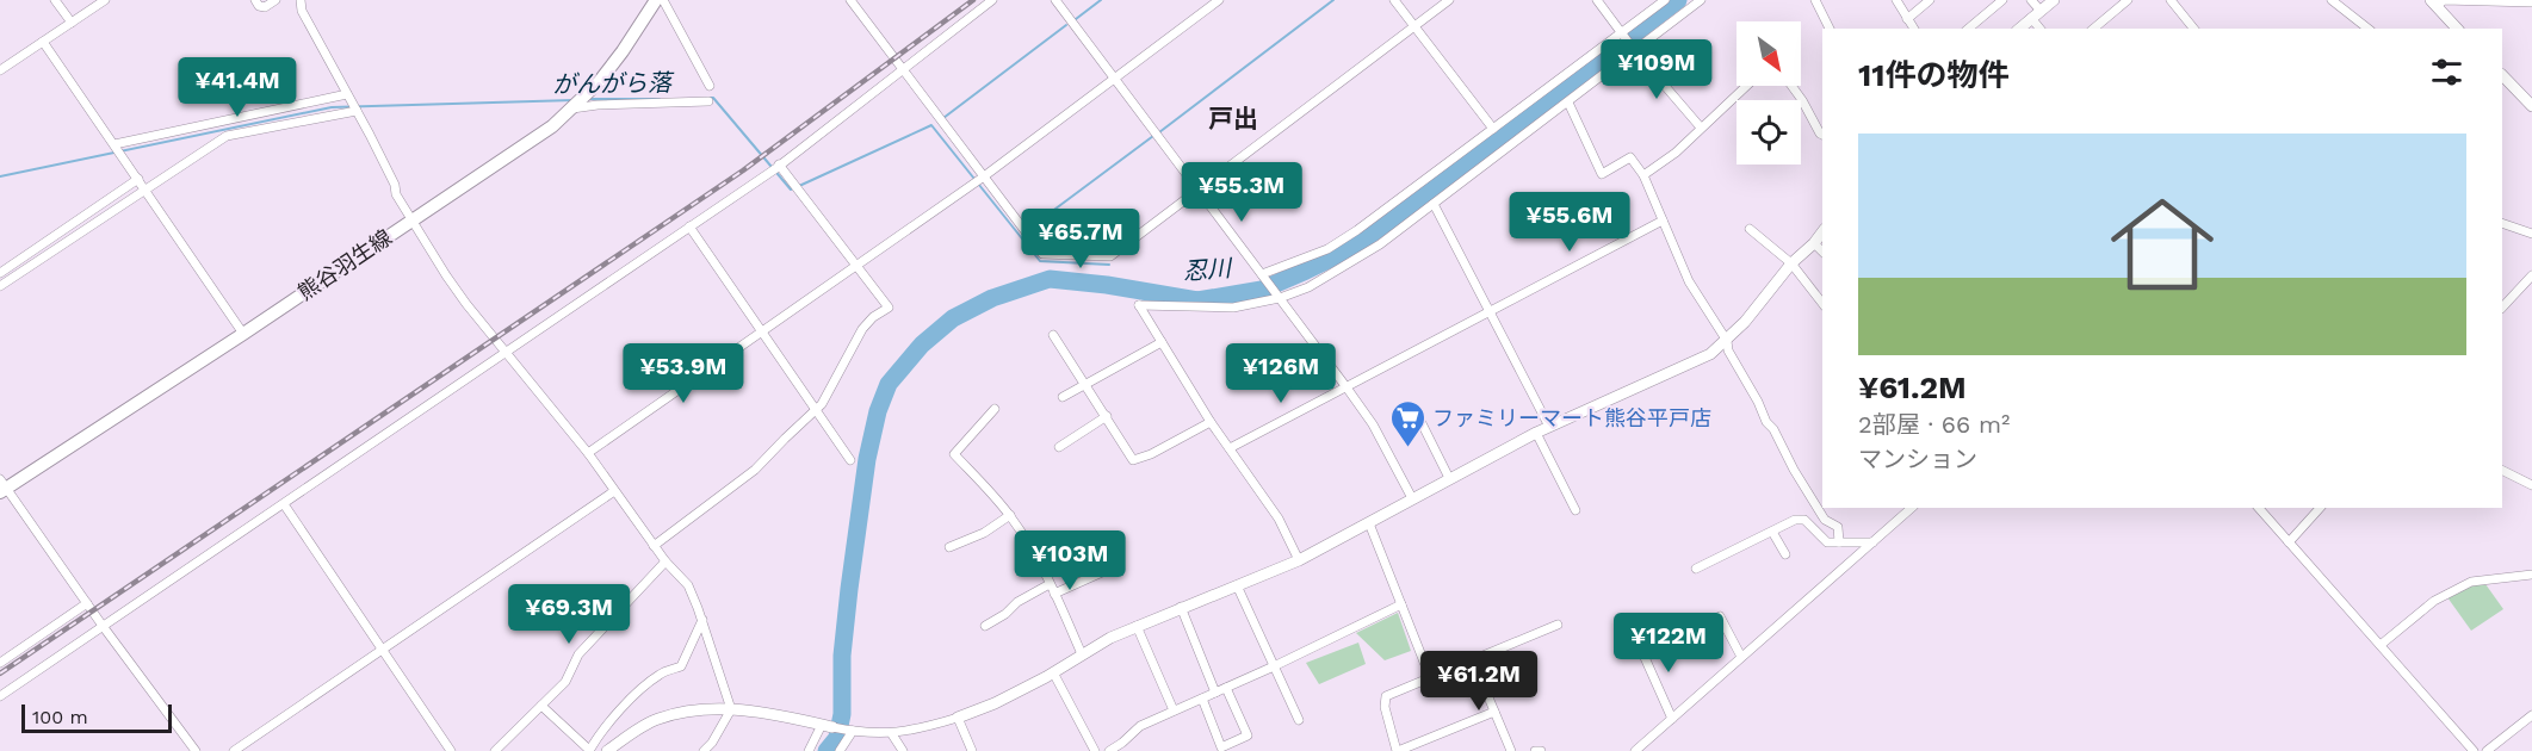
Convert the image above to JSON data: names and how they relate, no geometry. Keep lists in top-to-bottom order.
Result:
{
  "streets": {
    "main road": ["熊谷羽生線"]
  },
  "districts": ["戸出"],
  "water": ["がんがら落", "忍川"],
  "places": {
    "supermarket": ["ファミリーマート熊谷平戸店"]
  },
  "scale_bar": "100 m",
  "north": "bottom right",
  "page": {
    "heading": "11件の物件",
    "price": [
      "¥109M",
      "¥41.4M",
      "¥55.3M",
      "¥55.6M",
      "¥65.7M",
      "¥53.9M",
      "¥126M",
      "¥103M",
      "¥69.3M",
      "¥122M",
      "¥61.2M"
    ],
    "list": [
      {
        "name": "¥61.2M",
        "note": "2部屋 · 66 m² · マンション"
      }
    ],
    "scale": "100 m"
  }
}
